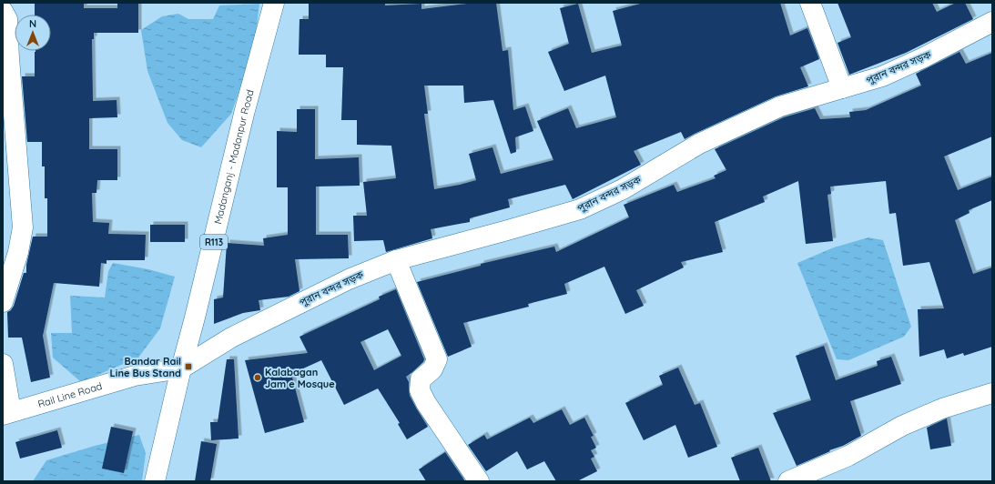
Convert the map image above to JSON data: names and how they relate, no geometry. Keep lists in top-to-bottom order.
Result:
{
  "streets": {
    "street": [
      "পুরান বন্দর সড়ক",
      "Madanganj - Madanpur Road",
      "R113",
      "Rail Line Road"
    ]
  },
  "crossings": [
    ["পুরান বন্দর সড়ক", "Madanganj - Madanpur Road"],
    ["পুরান বন্দর সড়ক", "Rail Line Road"],
    ["Madanganj - Madanpur Road", "Rail Line Road"]
  ],
  "places": {
    "transit": ["Bandar Rail Line Bus Stand"],
    "other": ["Kalabagan Jam e Mosque"]
  },
  "north": "top"
}
